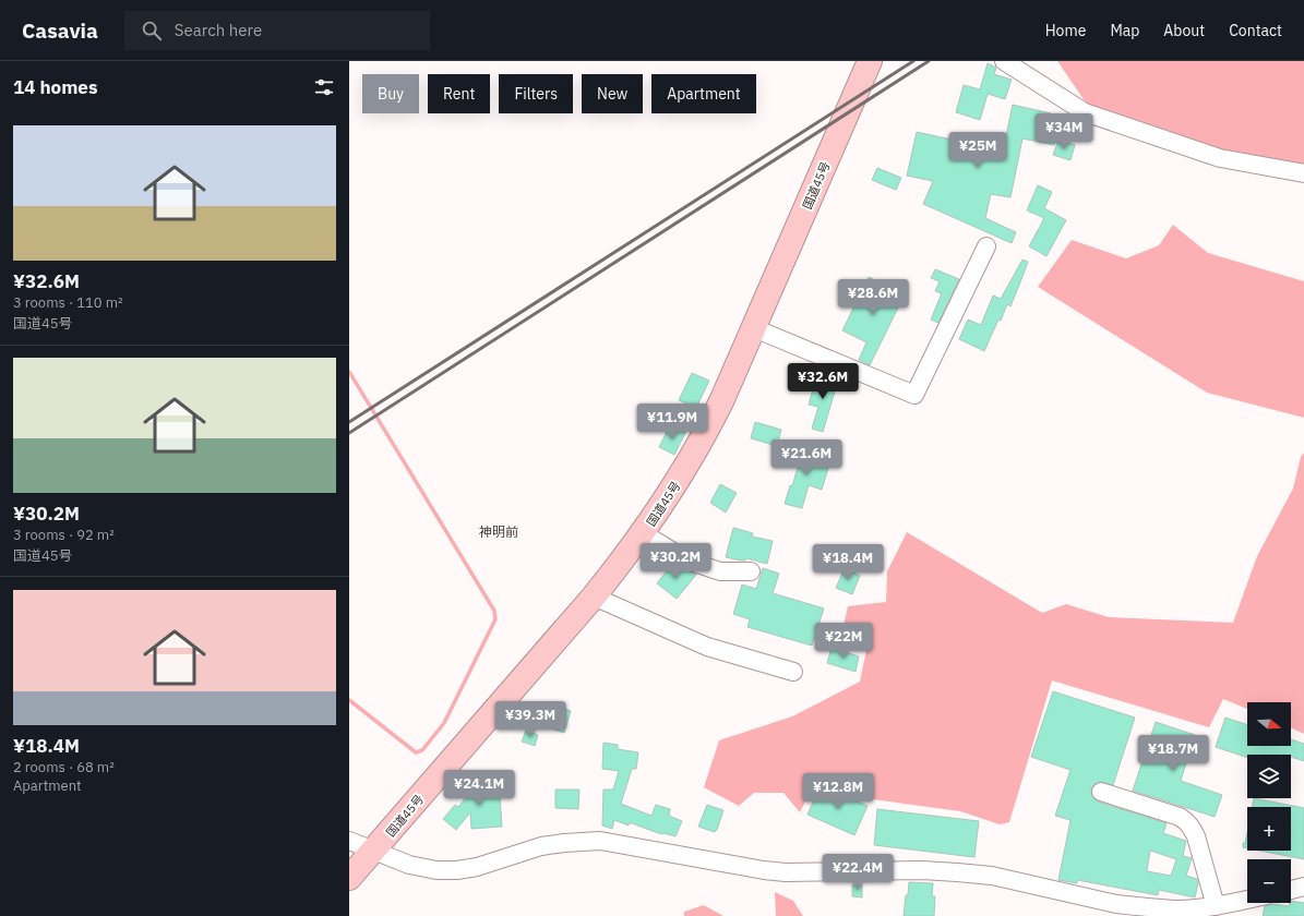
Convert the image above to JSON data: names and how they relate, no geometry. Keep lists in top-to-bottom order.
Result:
{
  "streets": {
    "highway": ["国道45号"]
  },
  "districts": ["神明前"],
  "north": "right",
  "page": {
    "header": "Casavia",
    "search": "Search here",
    "nav": [
      "Home",
      "Map",
      "About",
      "Contact"
    ],
    "heading": "14 homes",
    "chip": [
      "Buy",
      "Rent",
      "Filters",
      "New",
      "Apartment"
    ],
    "list": [
      {
        "name": "¥32.6M",
        "note": "3 rooms · 110 m² · 国道45号"
      },
      {
        "name": "¥30.2M",
        "note": "3 rooms · 92 m² · 国道45号"
      },
      {
        "name": "¥18.4M",
        "note": "2 rooms · 68 m² · Apartment"
      }
    ],
    "price": [
      "¥34M",
      "¥25M",
      "¥28.6M",
      "¥32.6M",
      "¥11.9M",
      "¥21.6M",
      "¥30.2M",
      "¥18.4M",
      "¥22M",
      "¥39.3M",
      "¥18.7M",
      "¥24.1M",
      "¥12.8M",
      "¥22.4M"
    ],
    "map_buttons": ["+", "−"]
  }
}
